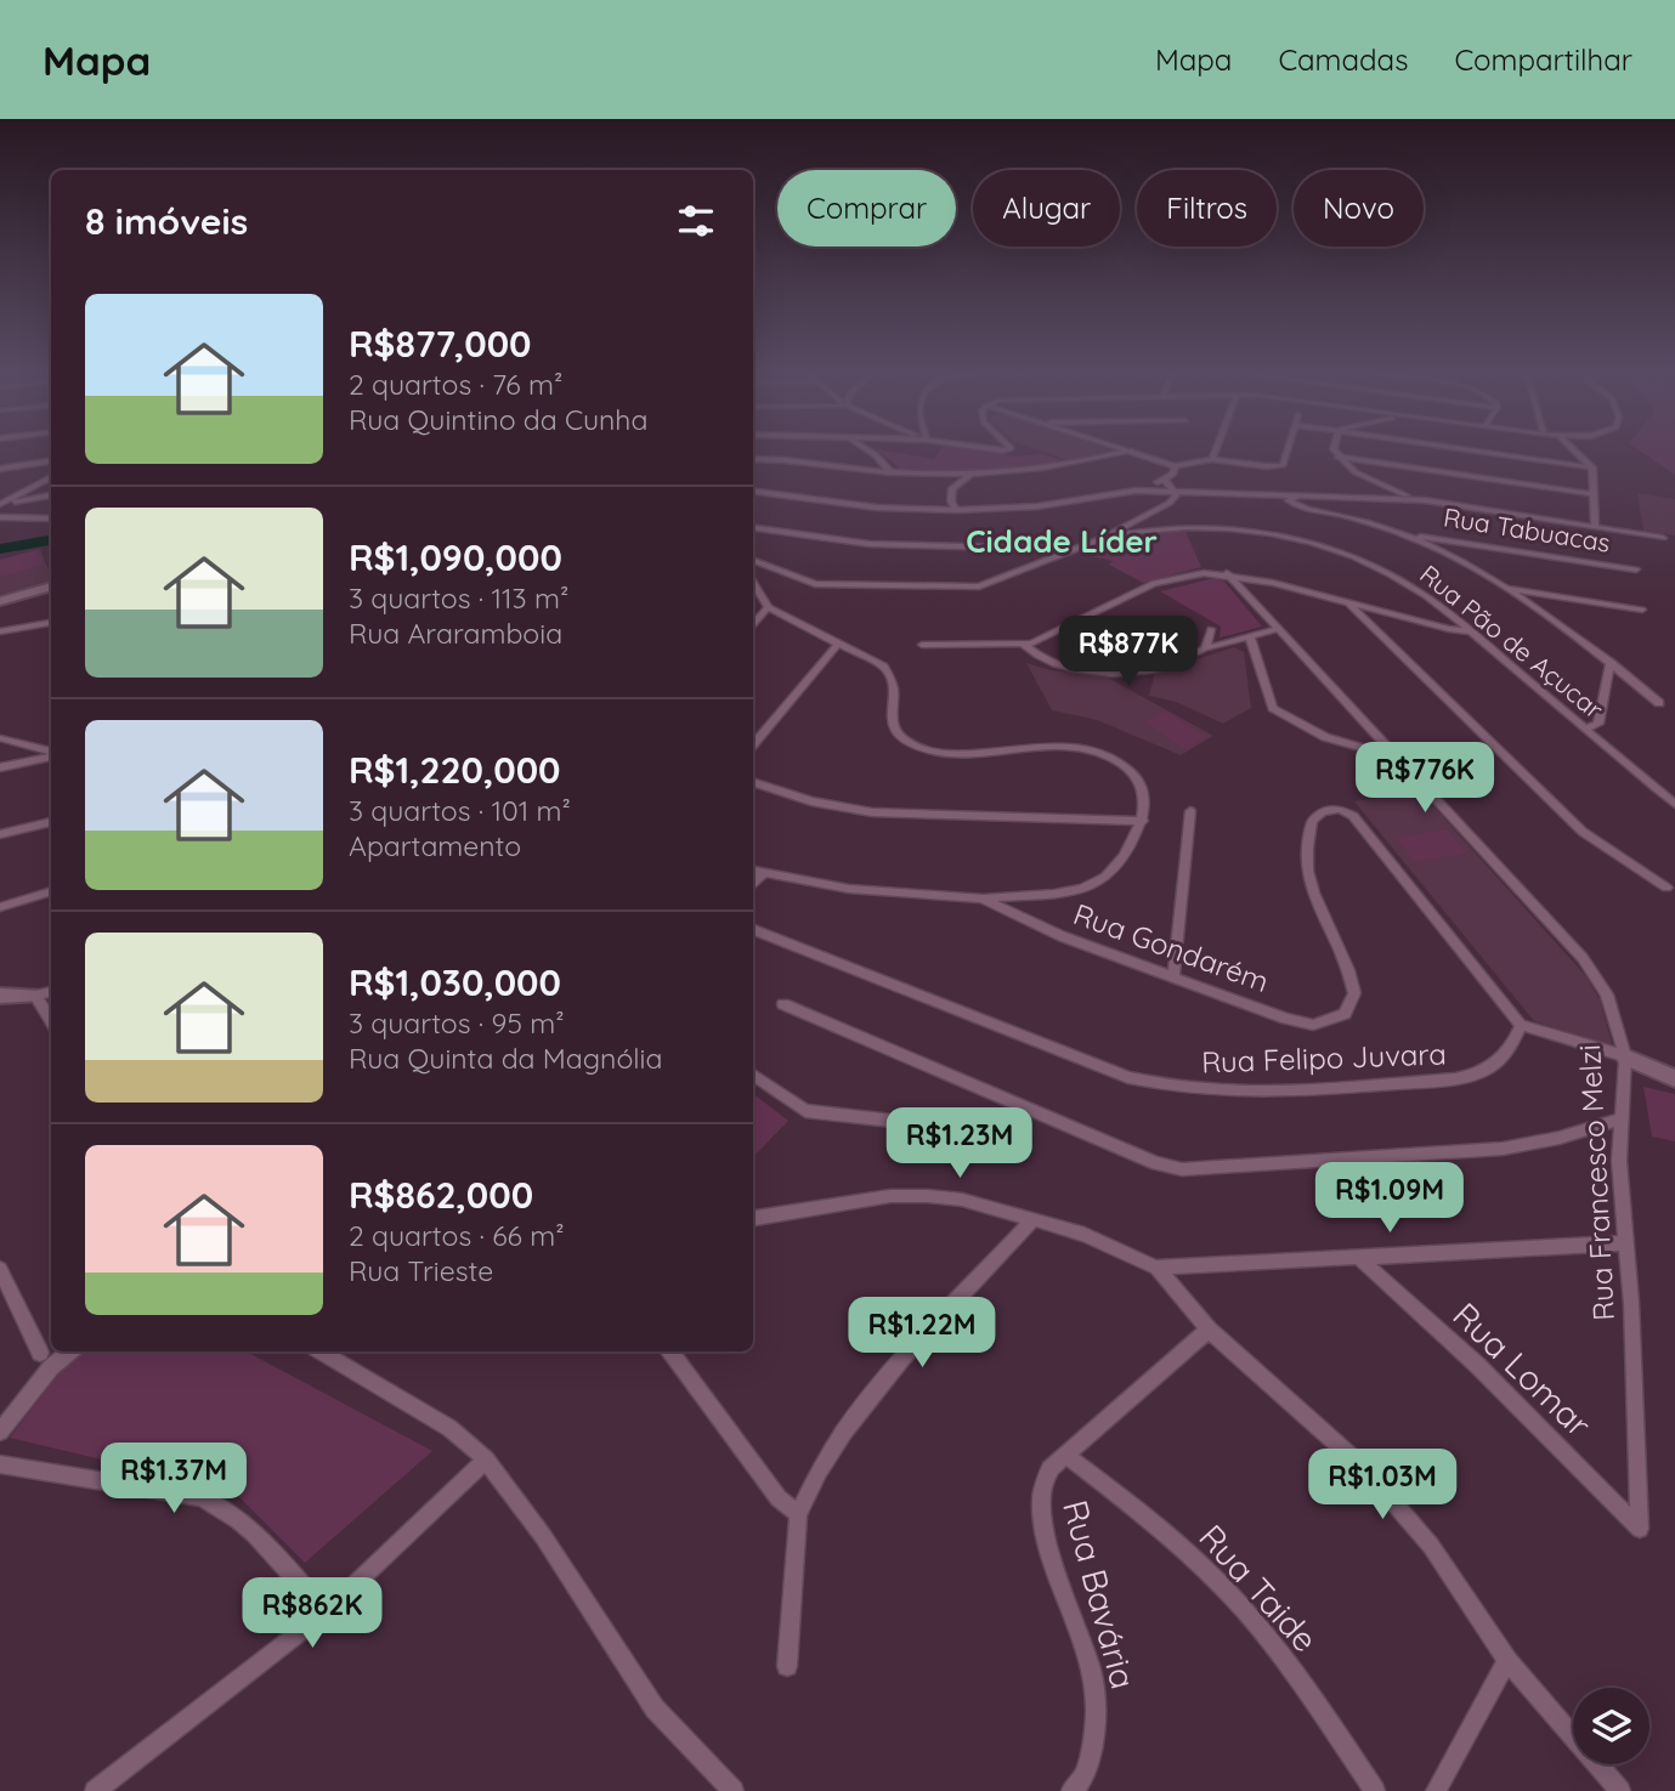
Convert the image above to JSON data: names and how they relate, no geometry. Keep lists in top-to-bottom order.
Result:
{
  "streets": {
    "street": [
      "Rua Tabuacas",
      "Rua Pão de Açucar",
      "Rua Gondarém",
      "Rua Felipo Juvara",
      "Rua Francesco Melzi",
      "Rua Lomar",
      "Rua Taide",
      "Rua Bavária"
    ]
  },
  "crossings": [
    ["Rua Gondarém", "Rua Felipo Juvara"],
    ["Rua Francesco Melzi", "Rua Lomar"],
    ["Rua Taide", "Rua Bavária"]
  ],
  "districts": ["Cidade Líder"],
  "page": {
    "header": "Mapa",
    "nav": ["Mapa", "Camadas", "Compartilhar"],
    "chip": [
      "Comprar",
      "Alugar",
      "Filtros",
      "Novo"
    ],
    "heading": "8 imóveis",
    "list": [
      {
        "name": "R$877,000",
        "note": "2 quartos · 76 m² · Rua Quintino da Cunha"
      },
      {
        "name": "R$1,090,000",
        "note": "3 quartos · 113 m² · Rua Araramboia"
      },
      {
        "name": "R$1,220,000",
        "note": "3 quartos · 101 m² · Apartamento"
      },
      {
        "name": "R$1,030,000",
        "note": "3 quartos · 95 m² · Rua Quinta da Magnólia"
      },
      {
        "name": "R$862,000",
        "note": "2 quartos · 66 m² · Rua Trieste"
      }
    ],
    "price": [
      "R$877K",
      "R$776K",
      "R$1.23M",
      "R$1.09M",
      "R$1.22M",
      "R$1.37M",
      "R$1.03M",
      "R$862K"
    ]
  }
}
